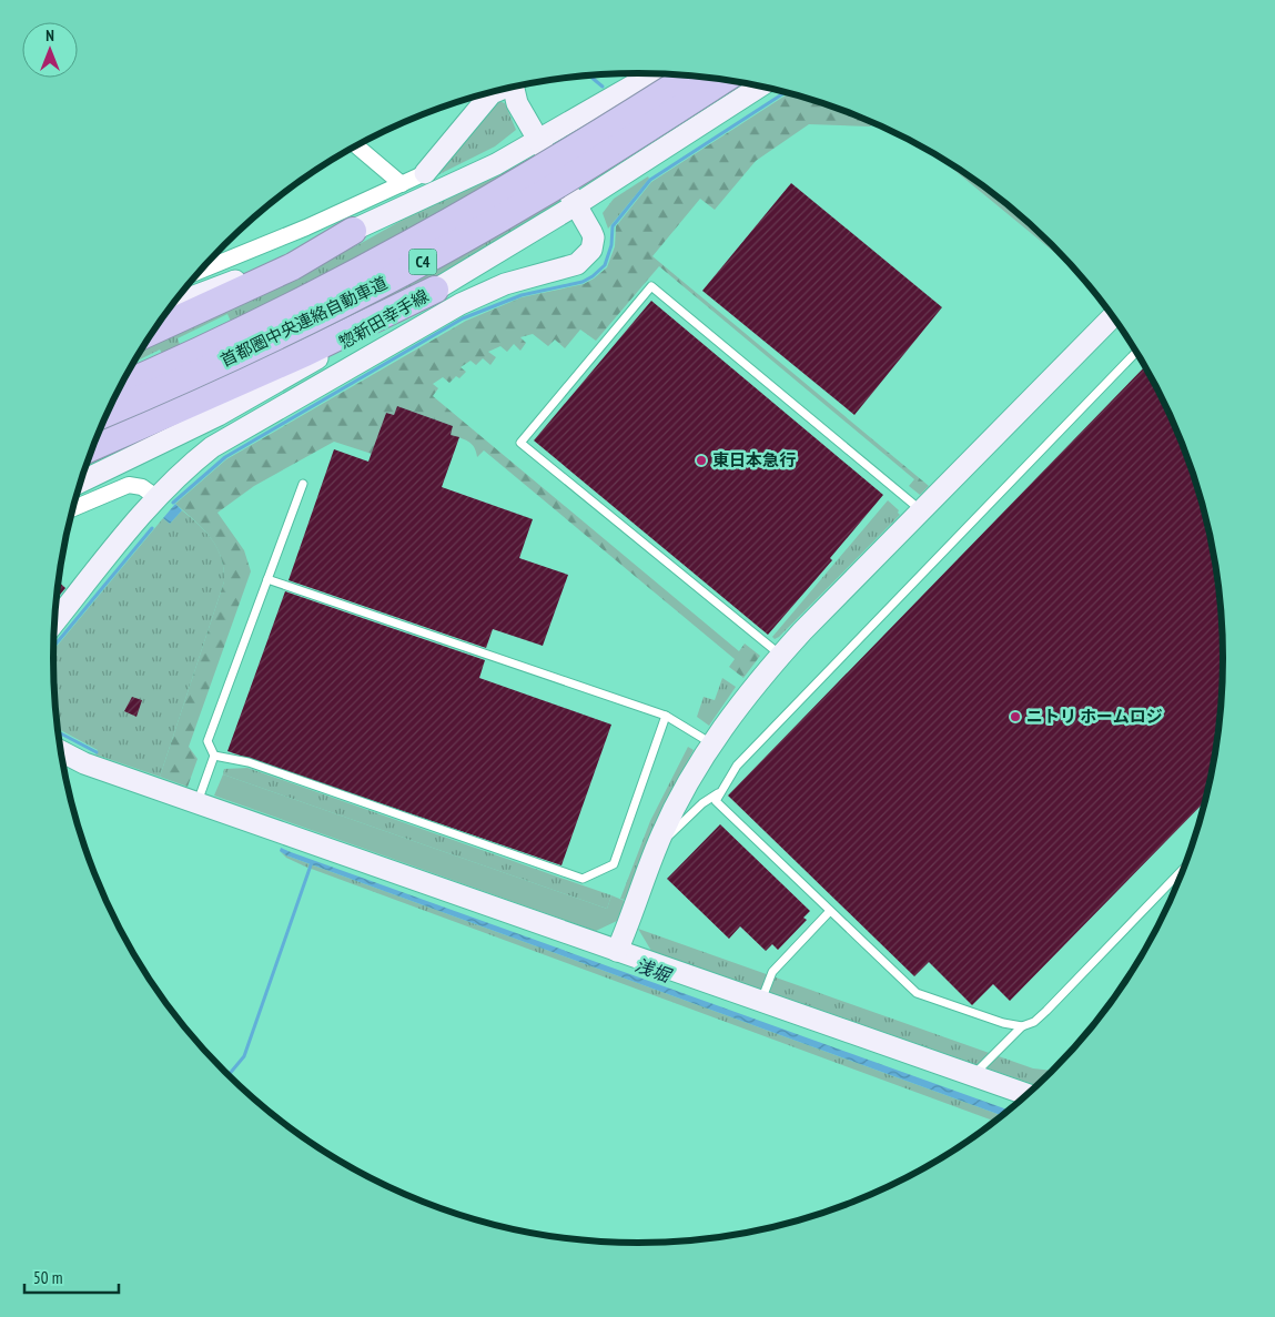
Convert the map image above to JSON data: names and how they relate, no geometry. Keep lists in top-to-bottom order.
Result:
{
  "streets": {
    "highway": ["C4", "首都圏中央連絡自動車道"],
    "street": ["惣新田幸手線"]
  },
  "water": ["浅堀"],
  "places": ["東日本急行", "ニトリ ホームロジ"],
  "scale_bar": "50 m",
  "north": "top"
}
